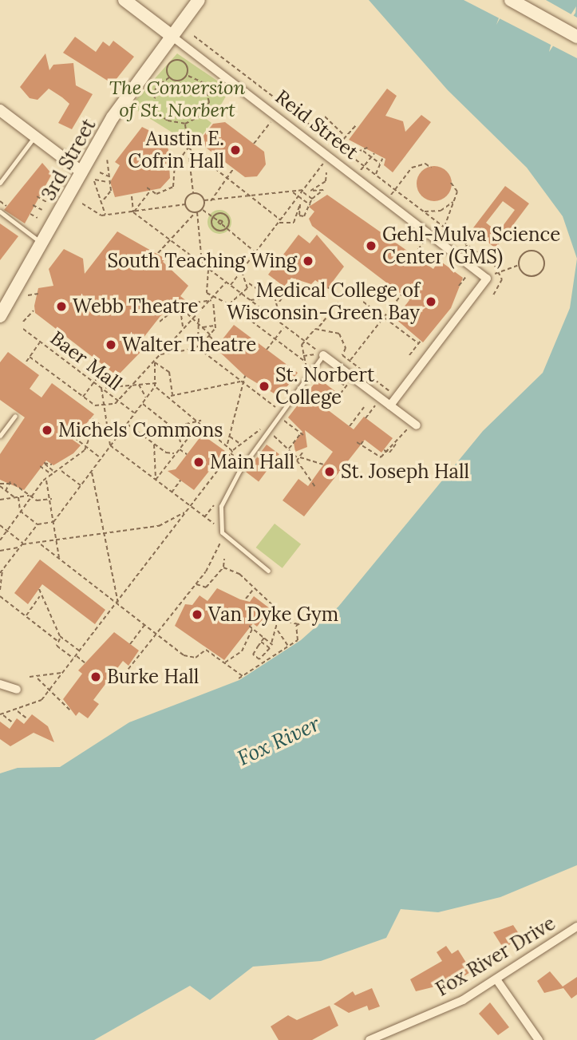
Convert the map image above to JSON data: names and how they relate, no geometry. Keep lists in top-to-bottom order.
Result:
{
  "streets": {
    "main road": ["Reid Street", "3rd Street"],
    "street": ["Fox River Drive"],
    "path": ["Baer Mall"]
  },
  "crossings": [
    ["Reid Street", "3rd Street"]
  ],
  "water": ["Fox River"],
  "parks": ["The Conversion of St. Norbert"],
  "places": [
    "Austin E. Cofrin Hall",
    "Gehl-Mulva Science Center (GMS)",
    "South Teaching Wing",
    "Medical College of Wisconsin-Green Bay",
    "Webb Theatre",
    "Walter Theatre",
    "St. Norbert College",
    "Michels Commons",
    "Main Hall",
    "St. Joseph Hall",
    "Van Dyke Gym",
    "Burke Hall"
  ]
}
